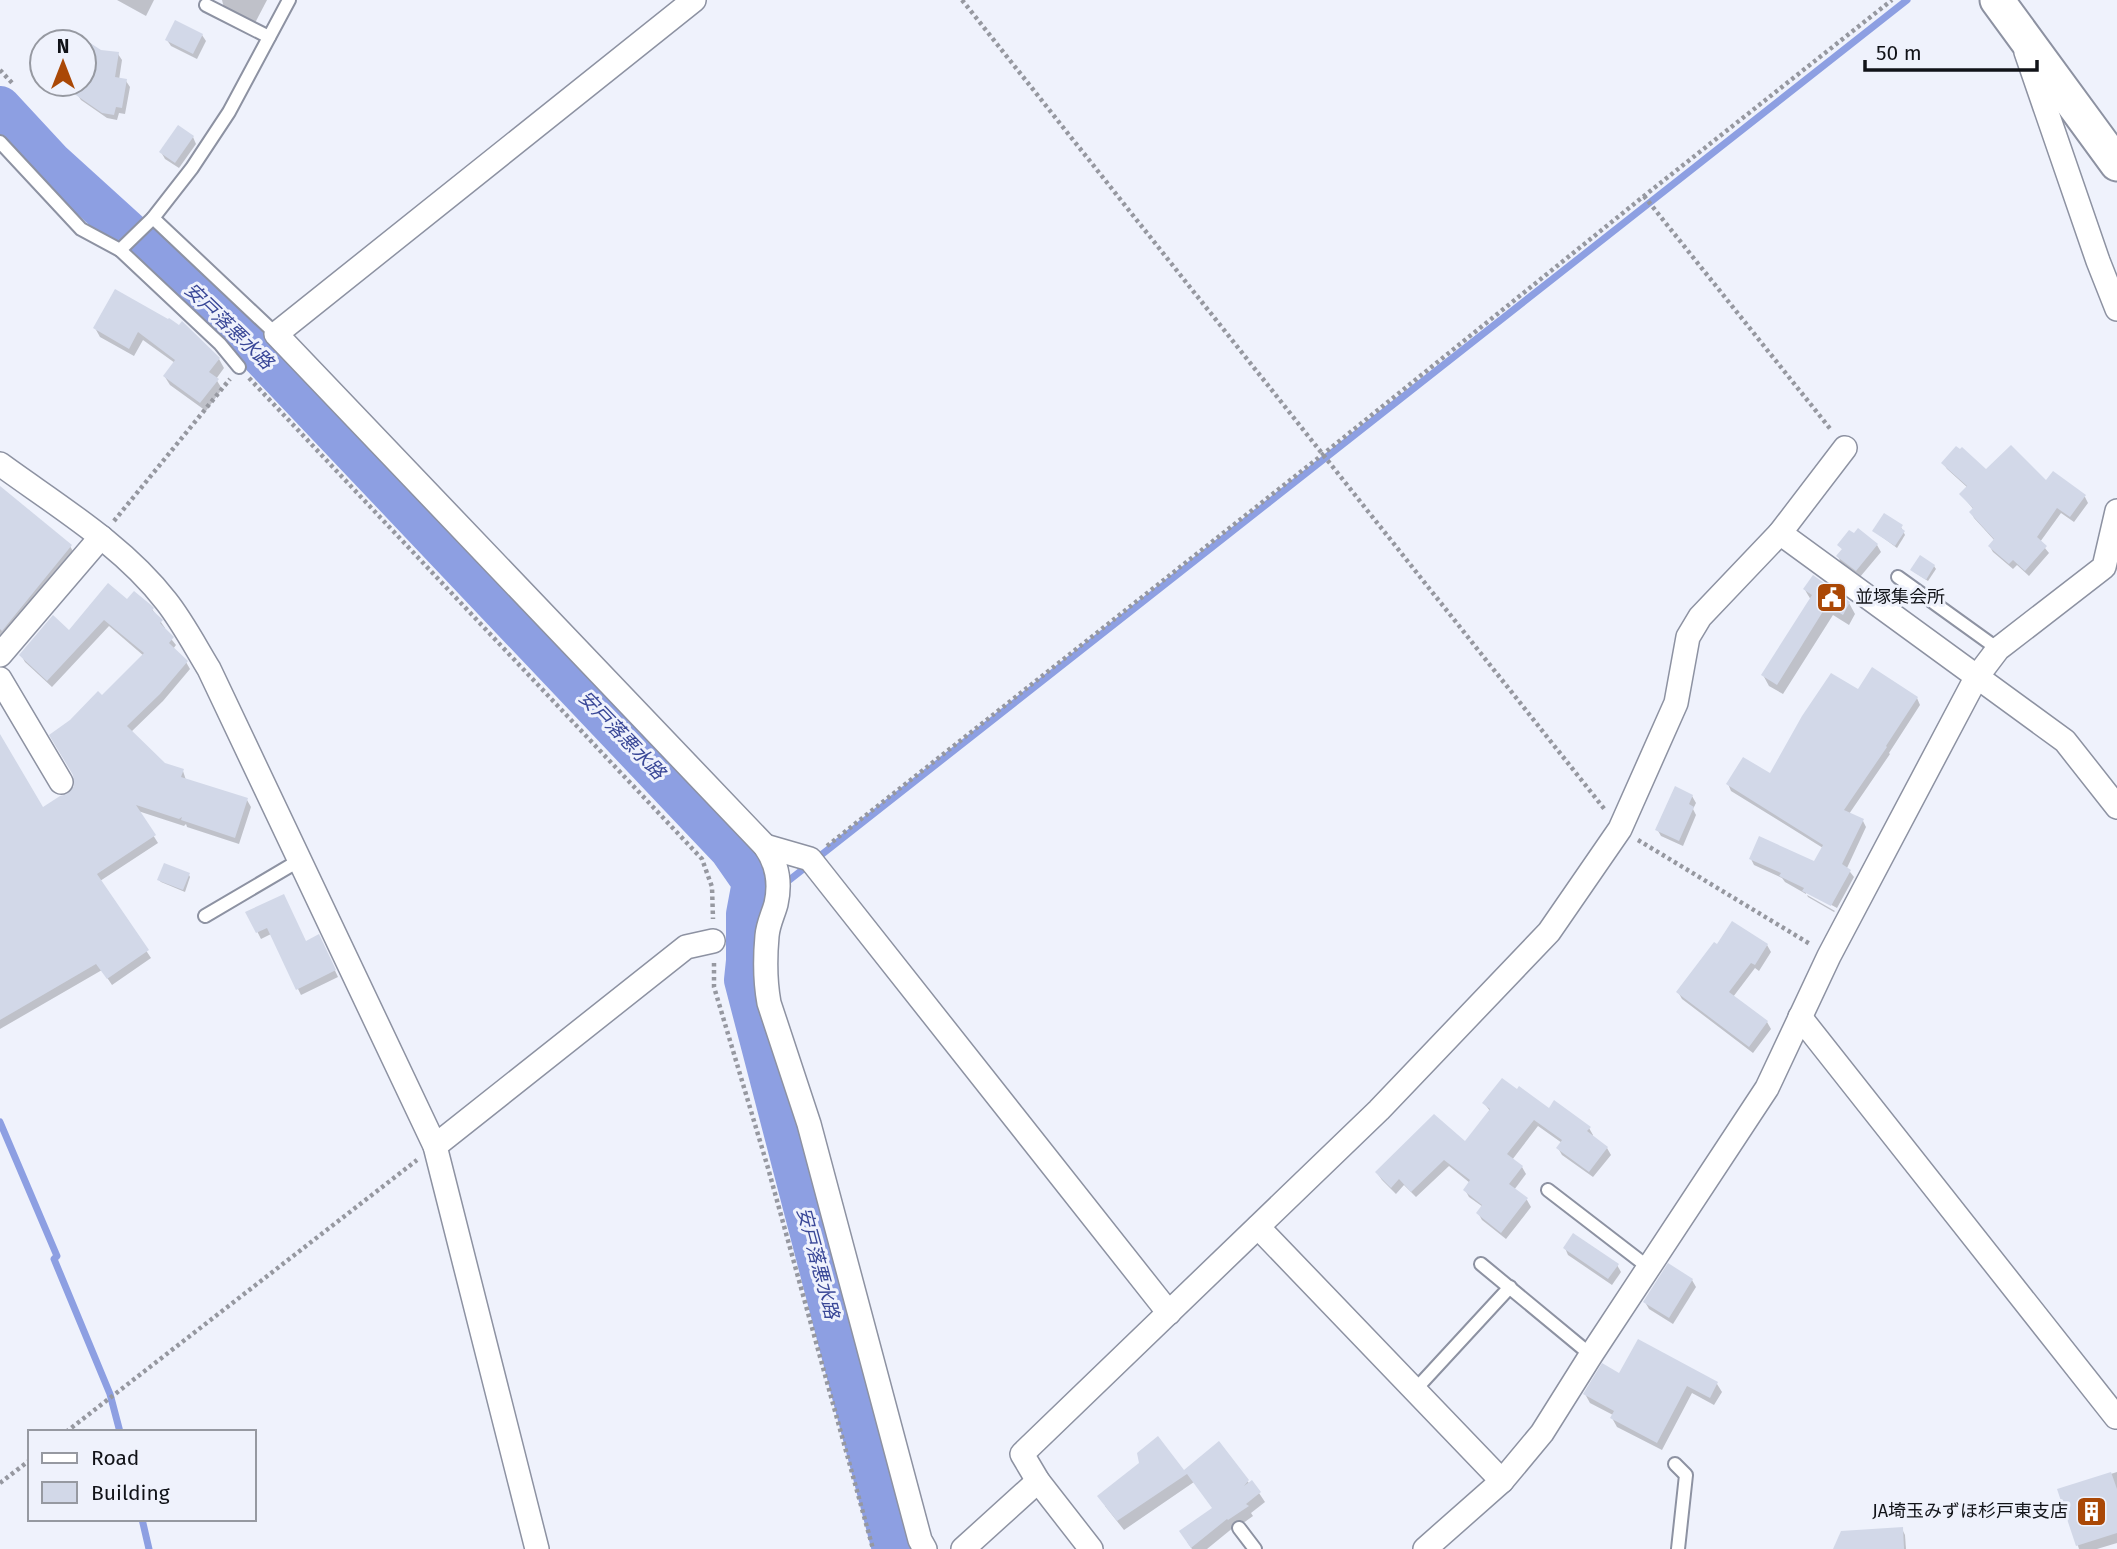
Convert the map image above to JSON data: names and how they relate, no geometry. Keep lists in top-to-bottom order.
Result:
{
  "water": ["安戸落悪水路"],
  "places": {
    "public building": ["並塚集会所"],
    "building": ["JA埼玉みずほ杉戸東支店"]
  },
  "legend": ["Road", "Building"],
  "scale_bar": "50 m",
  "north": "top"
}
